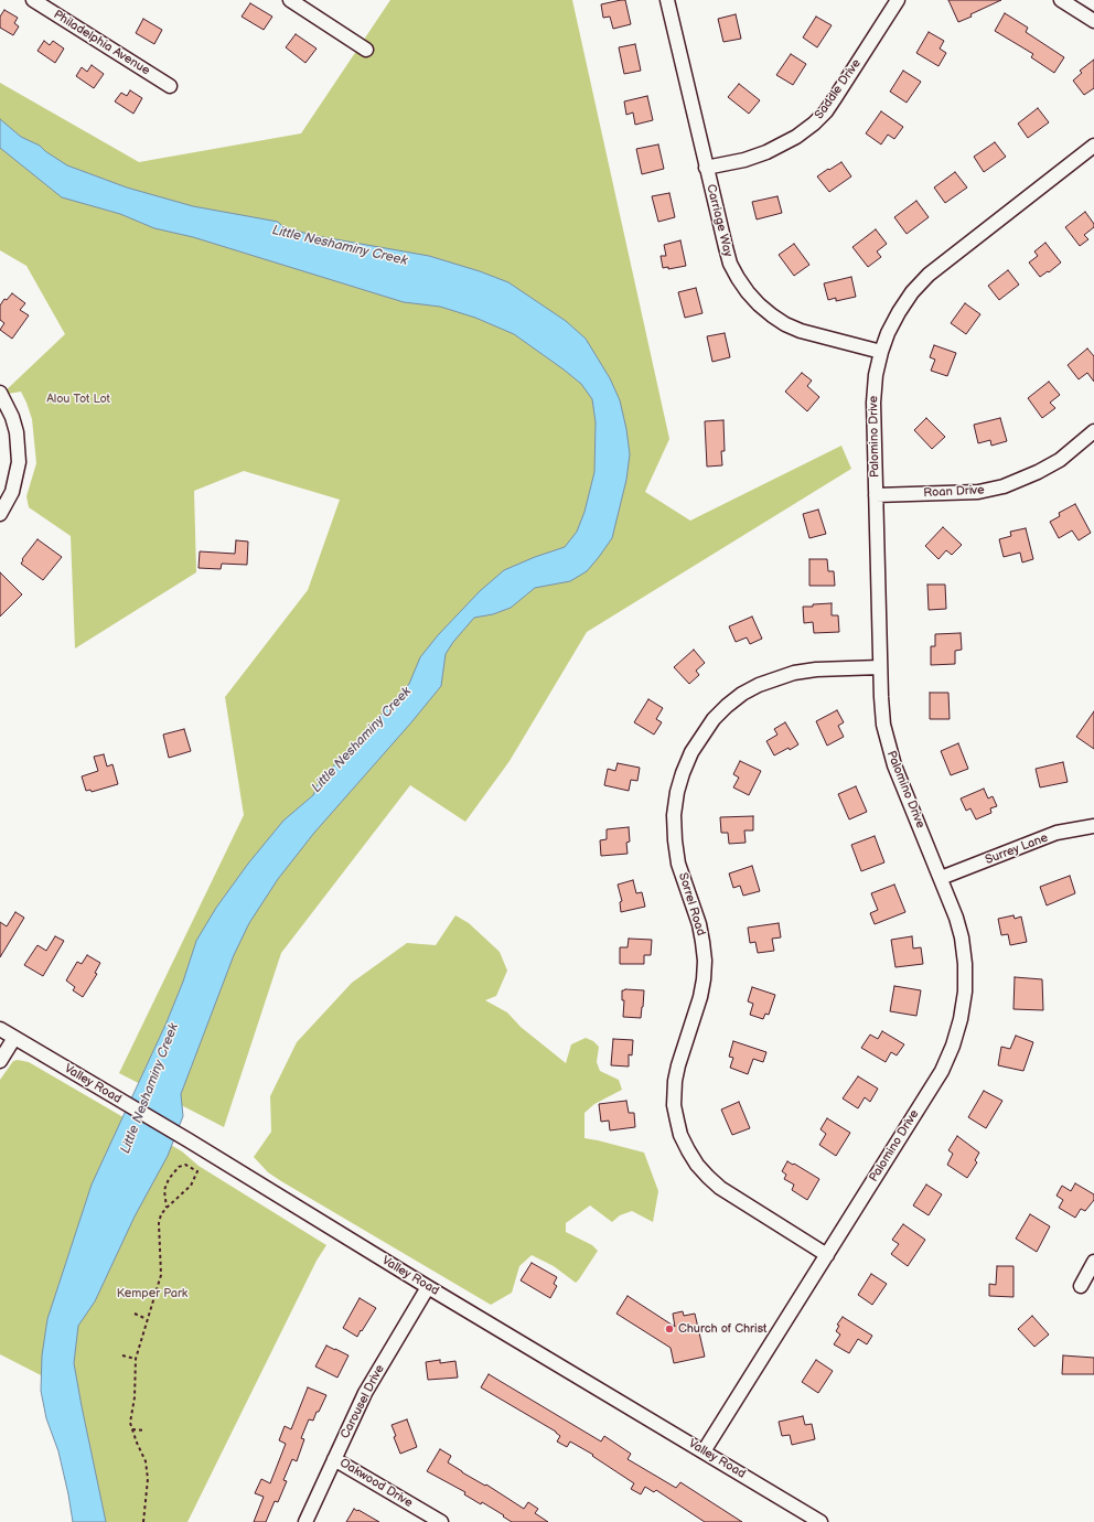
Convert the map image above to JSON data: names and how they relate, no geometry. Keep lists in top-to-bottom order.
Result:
{
  "streets": {
    "street": [
      "Philadelphia Avenue",
      "Saddle Drive",
      "Carriage Way",
      "Palomino Drive",
      "Roan Drive",
      "Surrey Lane",
      "Sorrel Road",
      "Valley Road",
      "Carousel Drive",
      "Oakwood Drive"
    ]
  },
  "crossings": [
    ["Saddle Drive", "Carriage Way"],
    ["Carriage Way", "Palomino Drive"],
    ["Palomino Drive", "Roan Drive"],
    ["Palomino Drive", "Surrey Lane"],
    ["Palomino Drive", "Sorrel Road"],
    ["Palomino Drive", "Valley Road"],
    ["Valley Road", "Carousel Drive"],
    ["Carousel Drive", "Oakwood Drive"]
  ],
  "water": ["Little Neshaminy Creek"],
  "parks": ["Alou Tot Lot", "Kemper Park"],
  "places": ["Church of Christ"]
}
